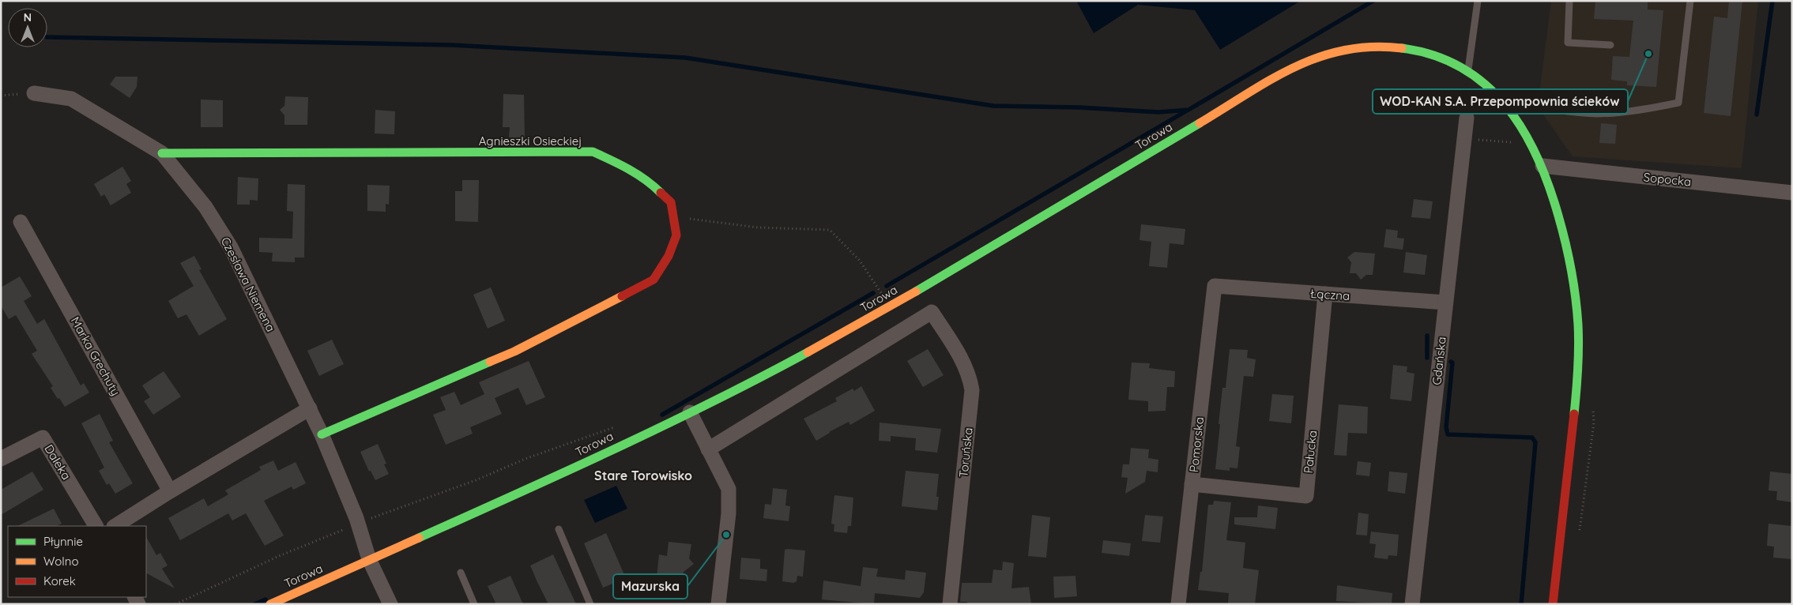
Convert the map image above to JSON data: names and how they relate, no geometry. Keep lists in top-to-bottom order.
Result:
{
  "streets": {
    "street": [
      "Torowa",
      "Agnieszki Osieckiej",
      "Sopocka",
      "Czesława Niemena",
      "Łączna",
      "Marka Grechuty",
      "Gdańska",
      "Pomorska",
      "Pałucka",
      "Toruńska",
      "Daleka"
    ]
  },
  "crossings": [
    ["Torowa", "Sopocka"],
    ["Torowa", "Czesława Niemena"],
    ["Agnieszki Osieckiej", "Czesława Niemena"],
    ["Łączna", "Gdańska"],
    ["Łączna", "Pomorska"],
    ["Łączna", "Pałucka"],
    ["Pomorska", "Pałucka"]
  ],
  "districts": ["Stare Torowisko"],
  "places": ["WOD-KAN S.A. Przepompownia ścieków", "Mazurska"],
  "legend": ["Płynnie", "Wolno", "Korek"],
  "north": "top"
}
